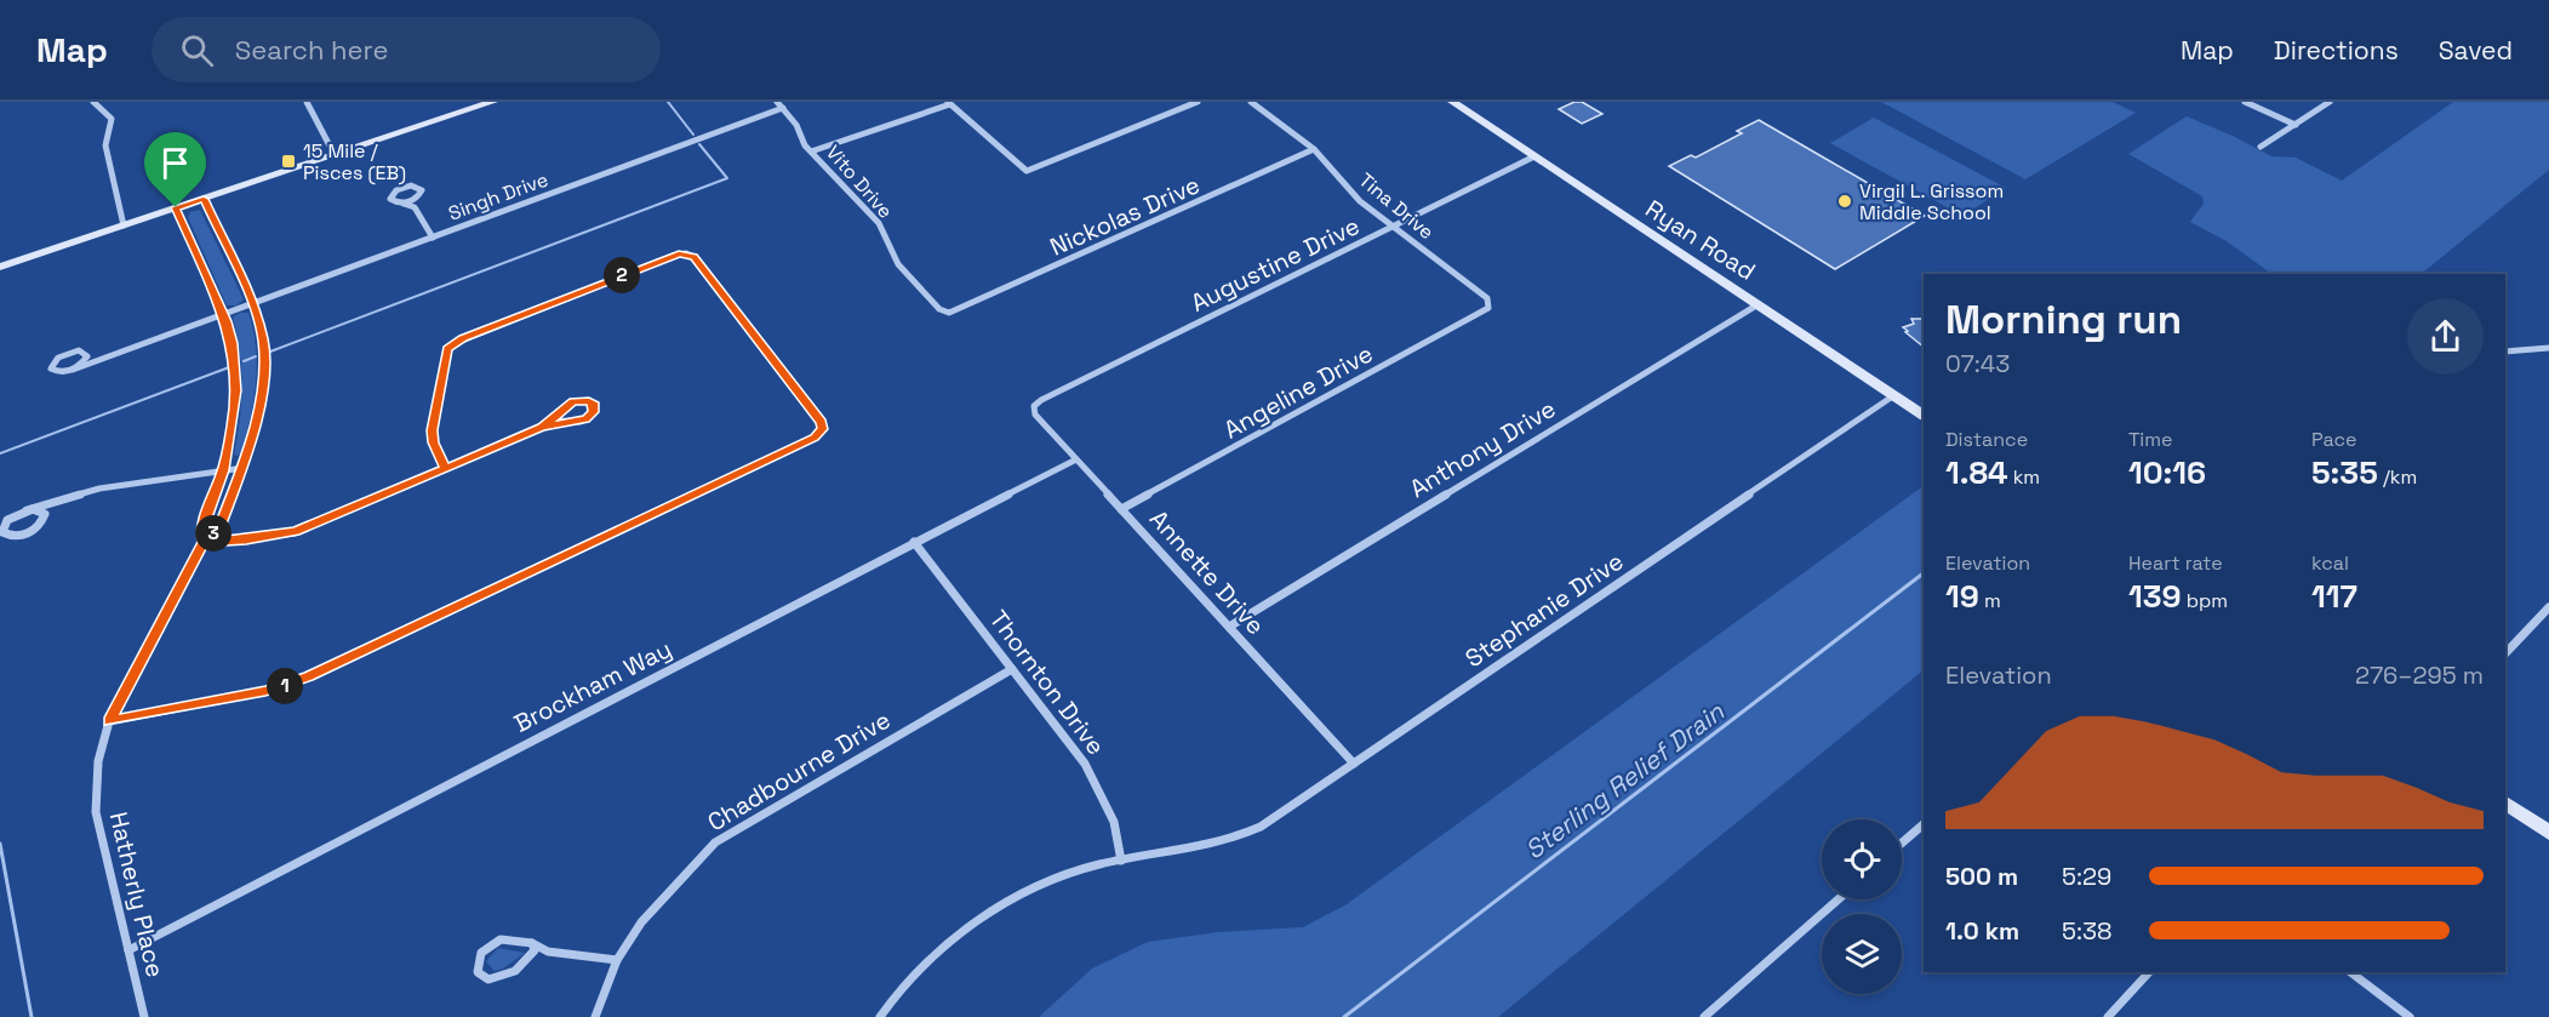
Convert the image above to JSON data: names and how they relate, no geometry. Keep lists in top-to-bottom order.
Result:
{
  "streets": {
    "main road": ["Ryan Road"],
    "street": [
      "Vito Drive",
      "Singh Drive",
      "Tina Drive",
      "Nickolas Drive",
      "Augustine Drive",
      "Angeline Drive",
      "Anthony Drive",
      "Annette Drive",
      "Stephanie Drive",
      "Thornton Drive",
      "Brockham Way",
      "Chadbourne Drive",
      "Hatherly Place"
    ]
  },
  "crossings": [
    ["Vito Drive", "Singh Drive"],
    ["Vito Drive", "Nickolas Drive"],
    ["Singh Drive", "Hatherly Place"],
    ["Tina Drive", "Nickolas Drive"],
    ["Tina Drive", "Augustine Drive"],
    ["Tina Drive", "Angeline Drive"],
    ["Ryan Road", "Augustine Drive"],
    ["Ryan Road", "Anthony Drive"],
    ["Ryan Road", "Stephanie Drive"],
    ["Augustine Drive", "Annette Drive"],
    ["Angeline Drive", "Annette Drive"],
    ["Anthony Drive", "Annette Drive"],
    ["Annette Drive", "Stephanie Drive"],
    ["Annette Drive", "Brockham Way"],
    ["Stephanie Drive", "Thornton Drive"],
    ["Thornton Drive", "Brockham Way"],
    ["Thornton Drive", "Chadbourne Drive"],
    ["Brockham Way", "Hatherly Place"]
  ],
  "water": ["Sterling Relief Drain"],
  "places": {
    "transit": ["15 Mile / Pisces (EB)"],
    "other": ["Virgil L. Grissom Middle School"]
  },
  "page": {
    "header": "Map",
    "search": "Search here",
    "nav": ["Map", "Directions", "Saved"],
    "pins": ["2", "3", "1"],
    "heading": ["Morning run", "07:43"],
    "stats": [
      ["Distance", "1.84 km"],
      ["Time", "10:16"],
      ["Pace", "5:35 /km"],
      ["Elevation", "19 m"],
      ["Heart rate", "139 bpm"],
      ["kcal", "117"]
    ],
    "chart": ["Elevation", "276–295 m"],
    "list": [
      {
        "name": "500 m",
        "note": "5:29"
      },
      {
        "name": "1.0 km",
        "note": "5:38"
      }
    ]
  }
}
